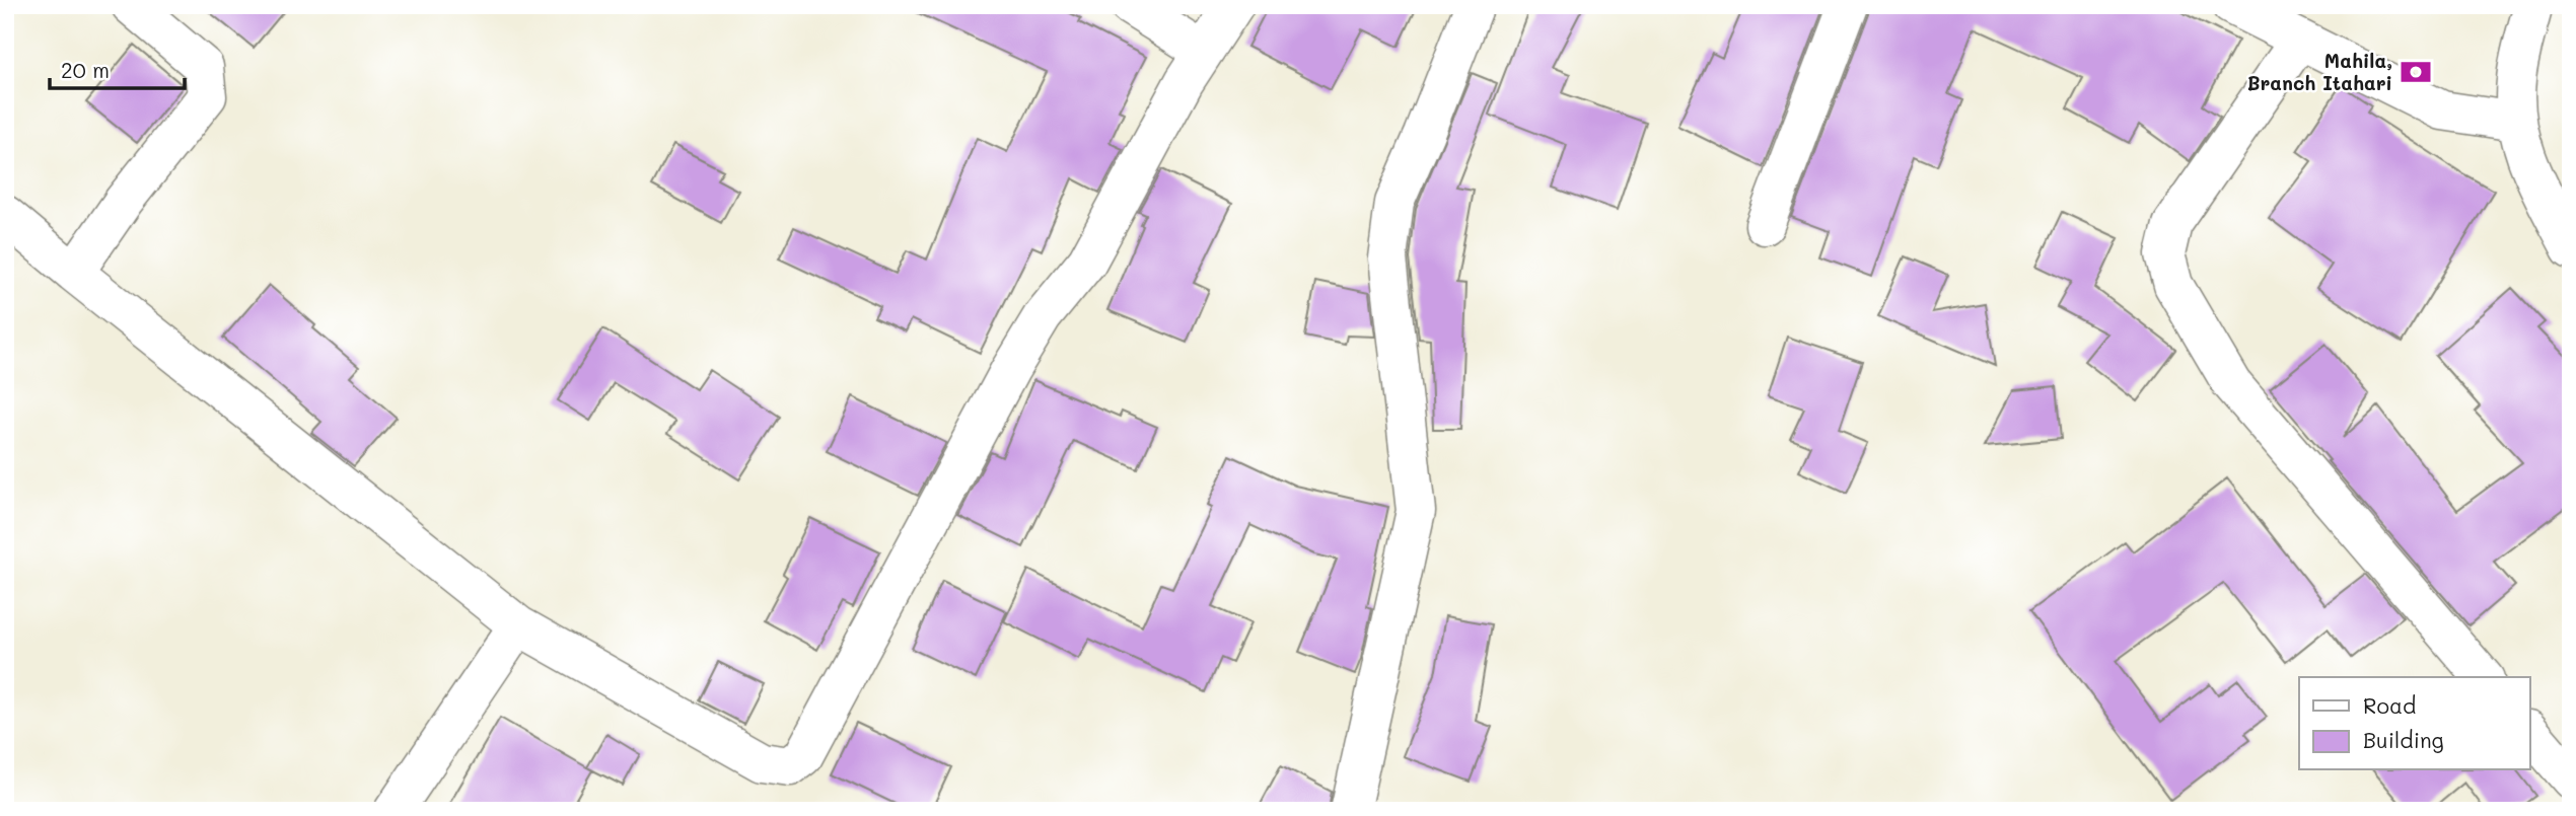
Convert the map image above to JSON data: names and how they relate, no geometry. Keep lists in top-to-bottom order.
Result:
{
  "places": {
    "bank": ["Mahila, Branch Itahari"]
  },
  "legend": ["Road", "Building"],
  "scale_bar": "20 m"
}
